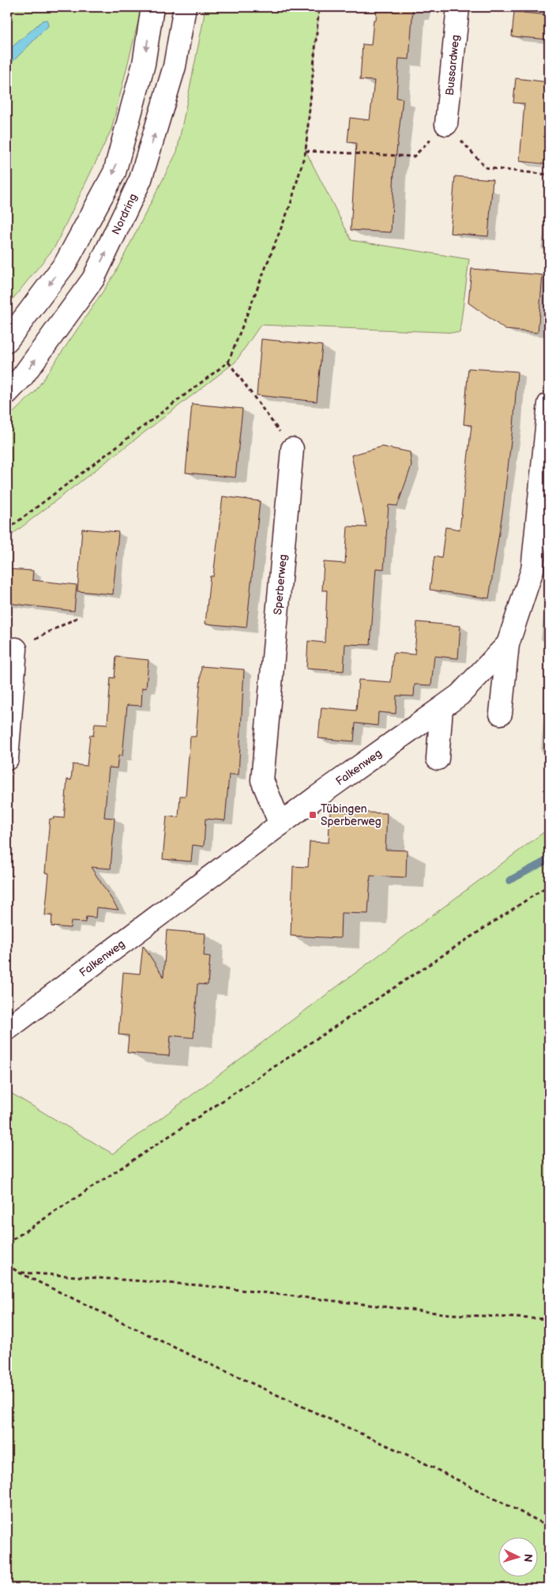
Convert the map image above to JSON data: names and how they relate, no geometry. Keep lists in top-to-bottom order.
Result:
{
  "streets": {
    "street": [
      "Bussardweg",
      "Nordring",
      "Sperberweg",
      "Falkenweg"
    ]
  },
  "crossings": [
    ["Sperberweg", "Falkenweg"]
  ],
  "places": {
    "transit": ["Tübingen Sperberweg"]
  },
  "north": "right"
}
